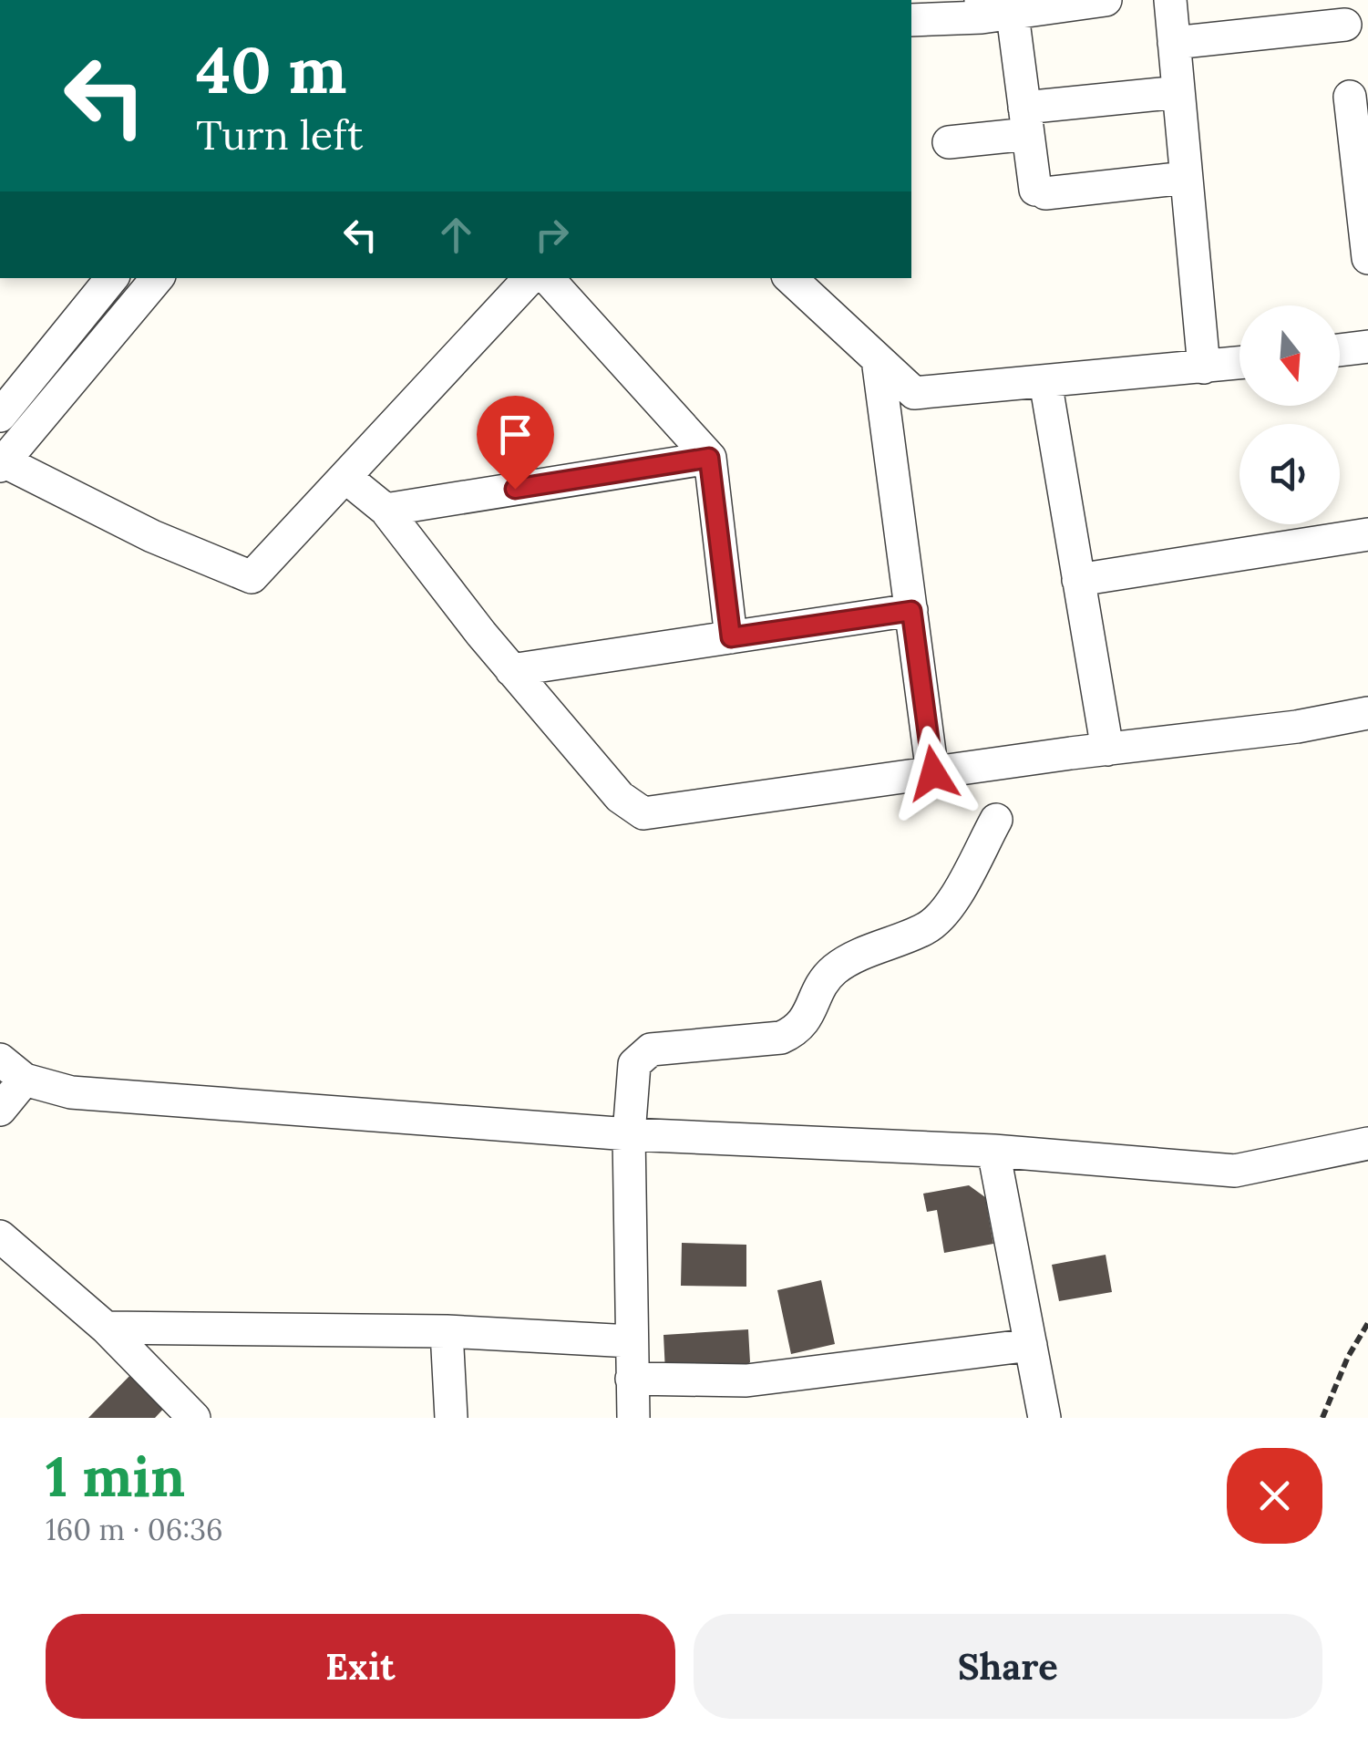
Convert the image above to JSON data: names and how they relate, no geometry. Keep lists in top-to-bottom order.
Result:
{
  "north": "bottom",
  "page": {
    "turn": ["40 m", "Turn left"],
    "heading": ["1 min", "160 m · 06:36"],
    "buttons": ["Exit", "Share"]
  }
}
